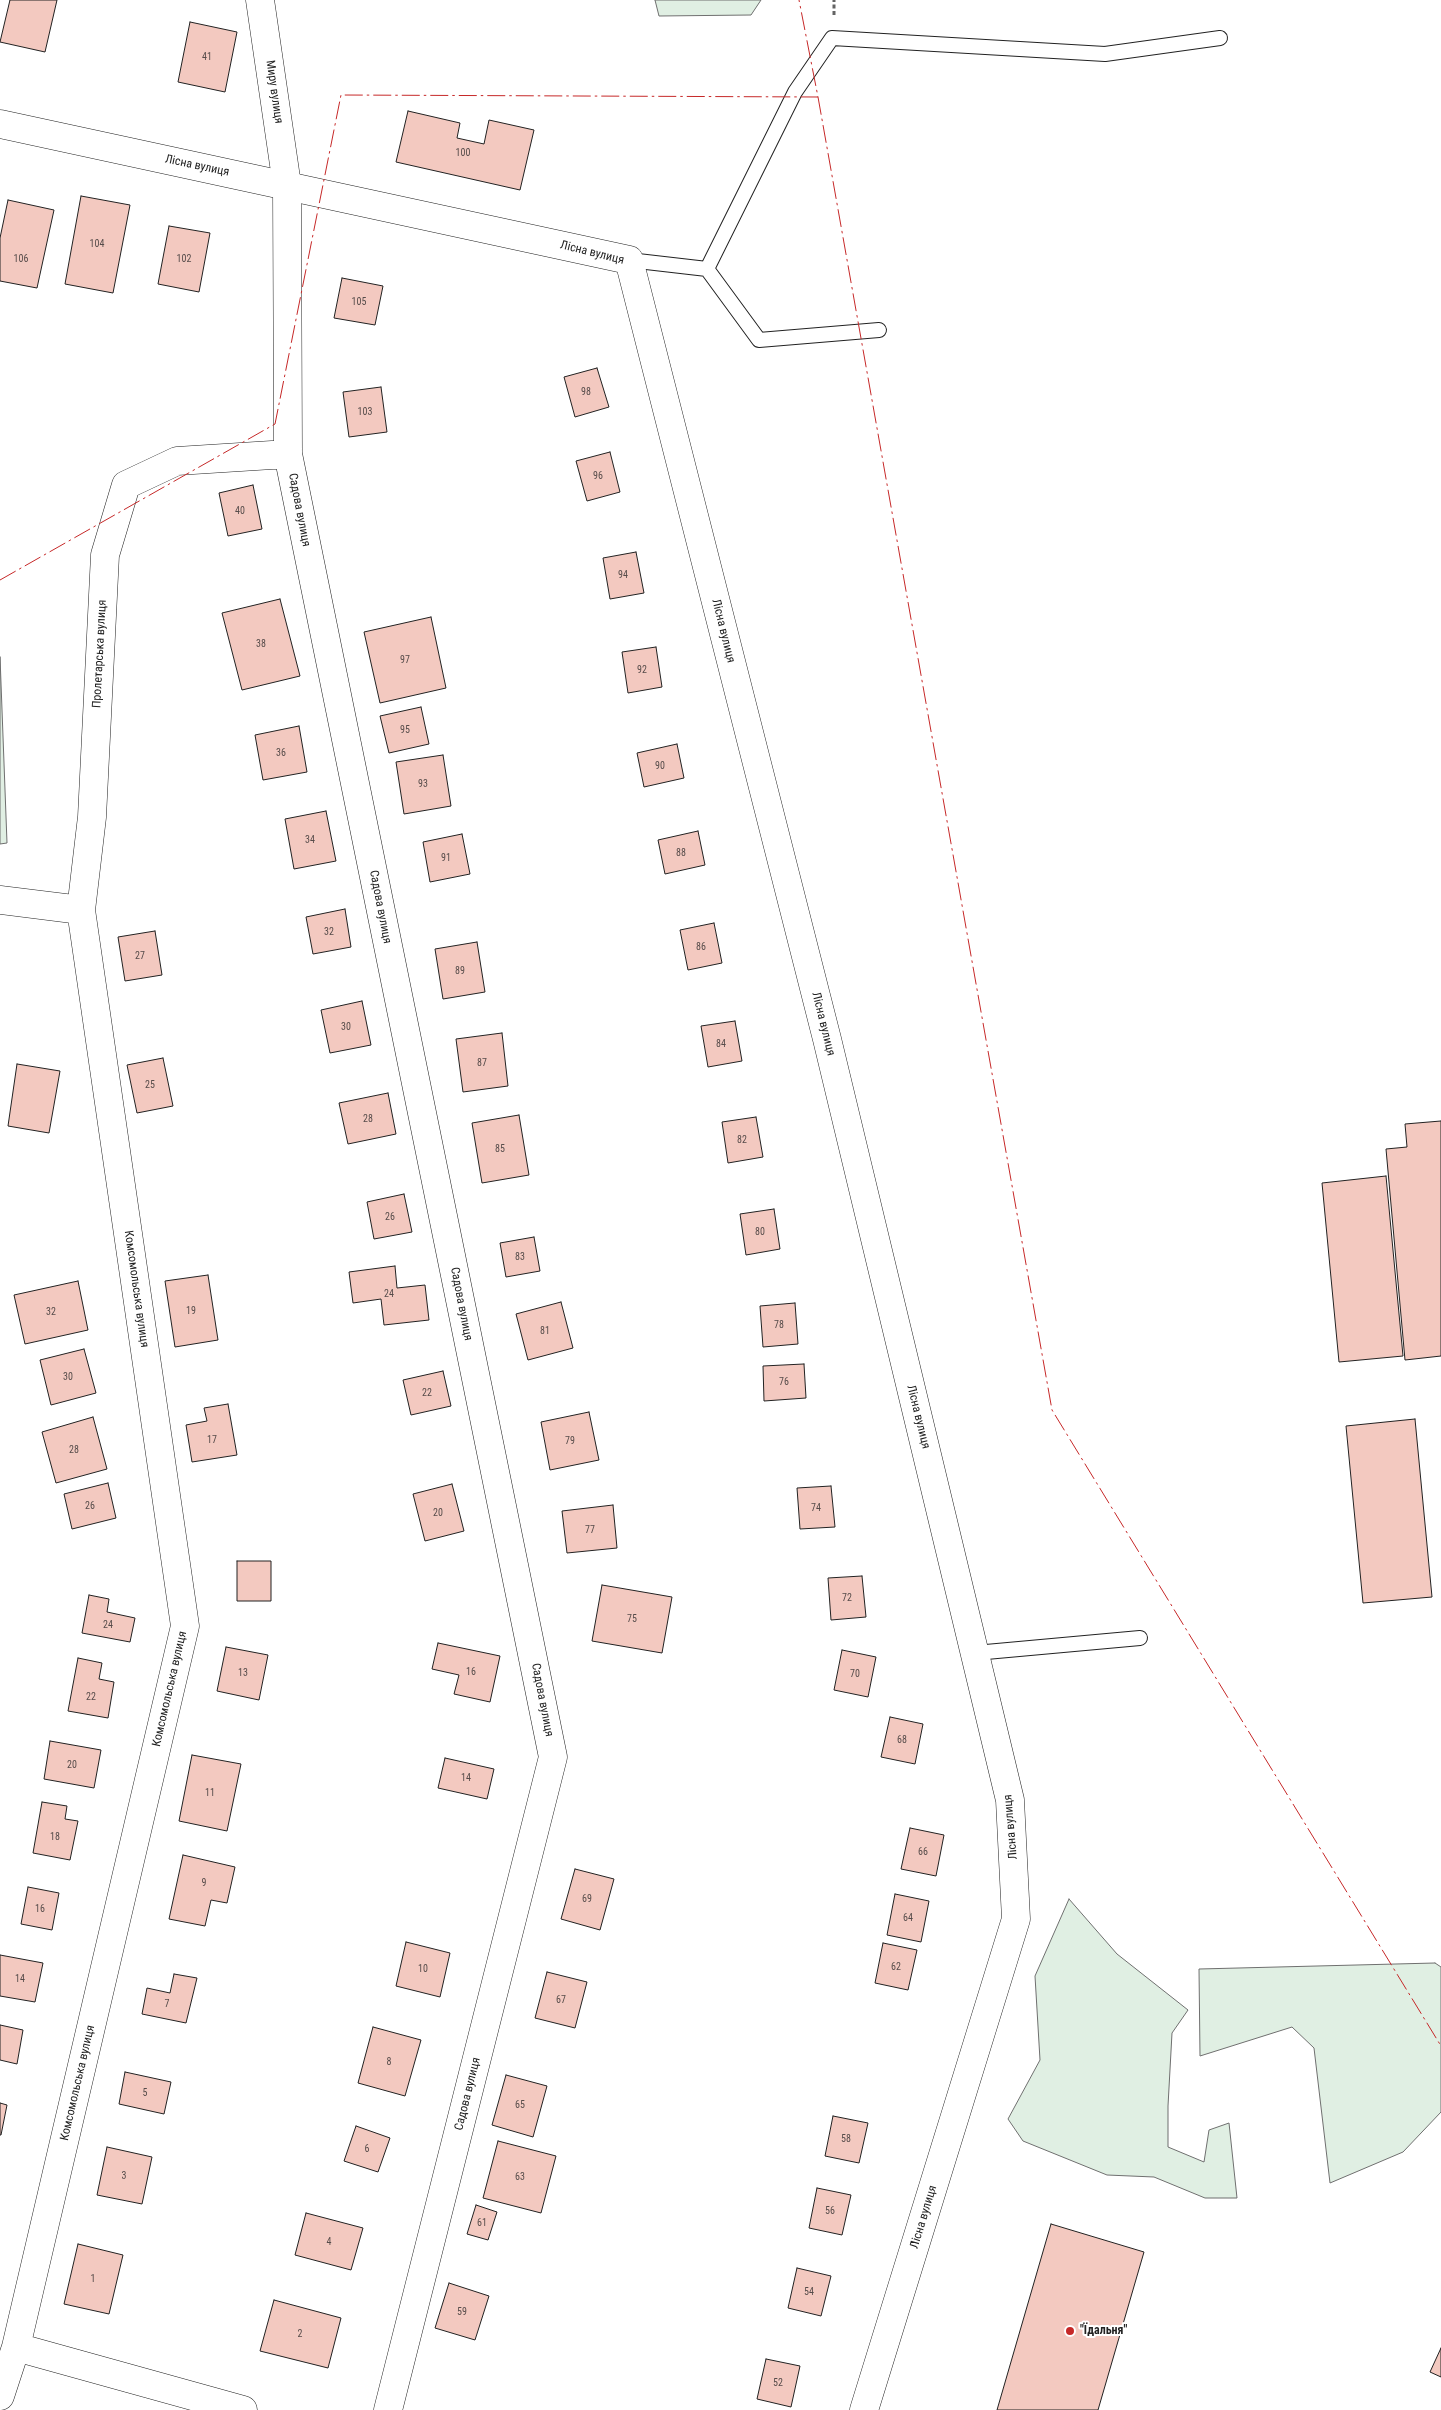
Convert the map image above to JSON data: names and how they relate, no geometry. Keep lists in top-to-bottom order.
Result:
{
  "streets": {
    "street": [
      "Миру вулиця",
      "Лісна вулиця",
      "Садова вулиця",
      "Пролетарська вулиця",
      "Комсомольська вулиця"
    ]
  },
  "crossings": [
    ["Миру вулиця", "Лісна вулиця"],
    ["Миру вулиця", "Садова вулиця"],
    ["Лісна вулиця", "Садова вулиця"],
    ["Садова вулиця", "Пролетарська вулиця"],
    ["Пролетарська вулиця", "Комсомольська вулиця"]
  ],
  "places": ["\"Їдальня\""],
  "house_numbers": [
    "41",
    "100",
    "104",
    "106",
    "102",
    "105",
    "98",
    "103",
    "96",
    "40",
    "94",
    "38",
    "97",
    "92",
    "95",
    "36",
    "90",
    "93",
    "34",
    "88",
    "91",
    "32",
    "86",
    "27",
    "89",
    "30",
    "84",
    "87",
    "25",
    "28",
    "82",
    "85",
    "26",
    "80",
    "83",
    "24",
    "19",
    "32",
    "78",
    "81",
    "30",
    "76",
    "22",
    "17",
    "79",
    "28",
    "26",
    "74",
    "20",
    "77",
    "72",
    "75",
    "24",
    "16",
    "13",
    "70",
    "22",
    "68",
    "20",
    "14",
    "11",
    "18",
    "66",
    "9",
    "69",
    "16",
    "64",
    "62",
    "10",
    "14",
    "67",
    "7",
    "8",
    "5",
    "65",
    "58",
    "6",
    "3",
    "63",
    "56",
    "61",
    "4",
    "1",
    "54",
    "59",
    "2",
    "52"
  ]
}
